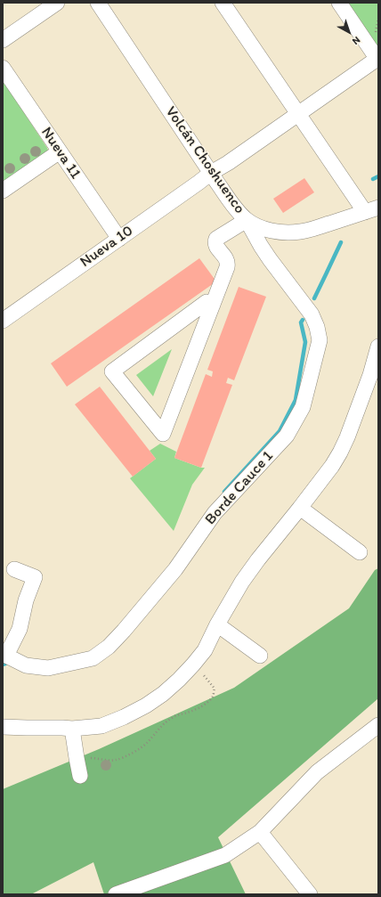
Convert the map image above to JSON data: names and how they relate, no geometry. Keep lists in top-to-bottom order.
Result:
{
  "streets": {
    "street": [
      "Nueva 11",
      "Volcán Choshuenco",
      "Nueva 10",
      "Borde Cauce 1"
    ]
  },
  "crossings": [
    ["Nueva 11", "Nueva 10"],
    ["Volcán Choshuenco", "Nueva 10"],
    ["Volcán Choshuenco", "Borde Cauce 1"]
  ],
  "north": "bottom right"
}
